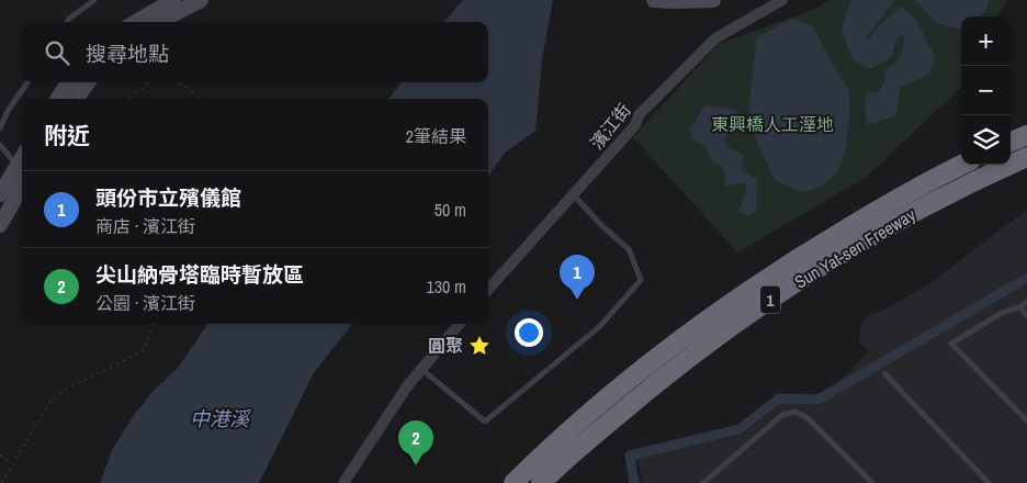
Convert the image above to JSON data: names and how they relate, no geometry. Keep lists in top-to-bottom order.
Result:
{
  "streets": {
    "highway": ["Sun Yat-sen Freeway", "1"],
    "street": ["濱江街"]
  },
  "water": ["中港溪"],
  "parks": ["東興橋人工溼地"],
  "places": {
    "place": ["圓聚"]
  },
  "page": {
    "map_buttons": ["+", "−"],
    "search": "搜尋地點",
    "heading": ["附近", "2筆結果"],
    "list": [
      {
        "mark": "1",
        "name": "頭份市立殯儀館",
        "note": "商店 · 濱江街",
        "value": "50 m"
      },
      {
        "mark": "2",
        "name": "尖山納骨塔臨時暫放區",
        "note": "公園 · 濱江街",
        "value": "130 m"
      }
    ],
    "pins": ["1", "2"]
  }
}
